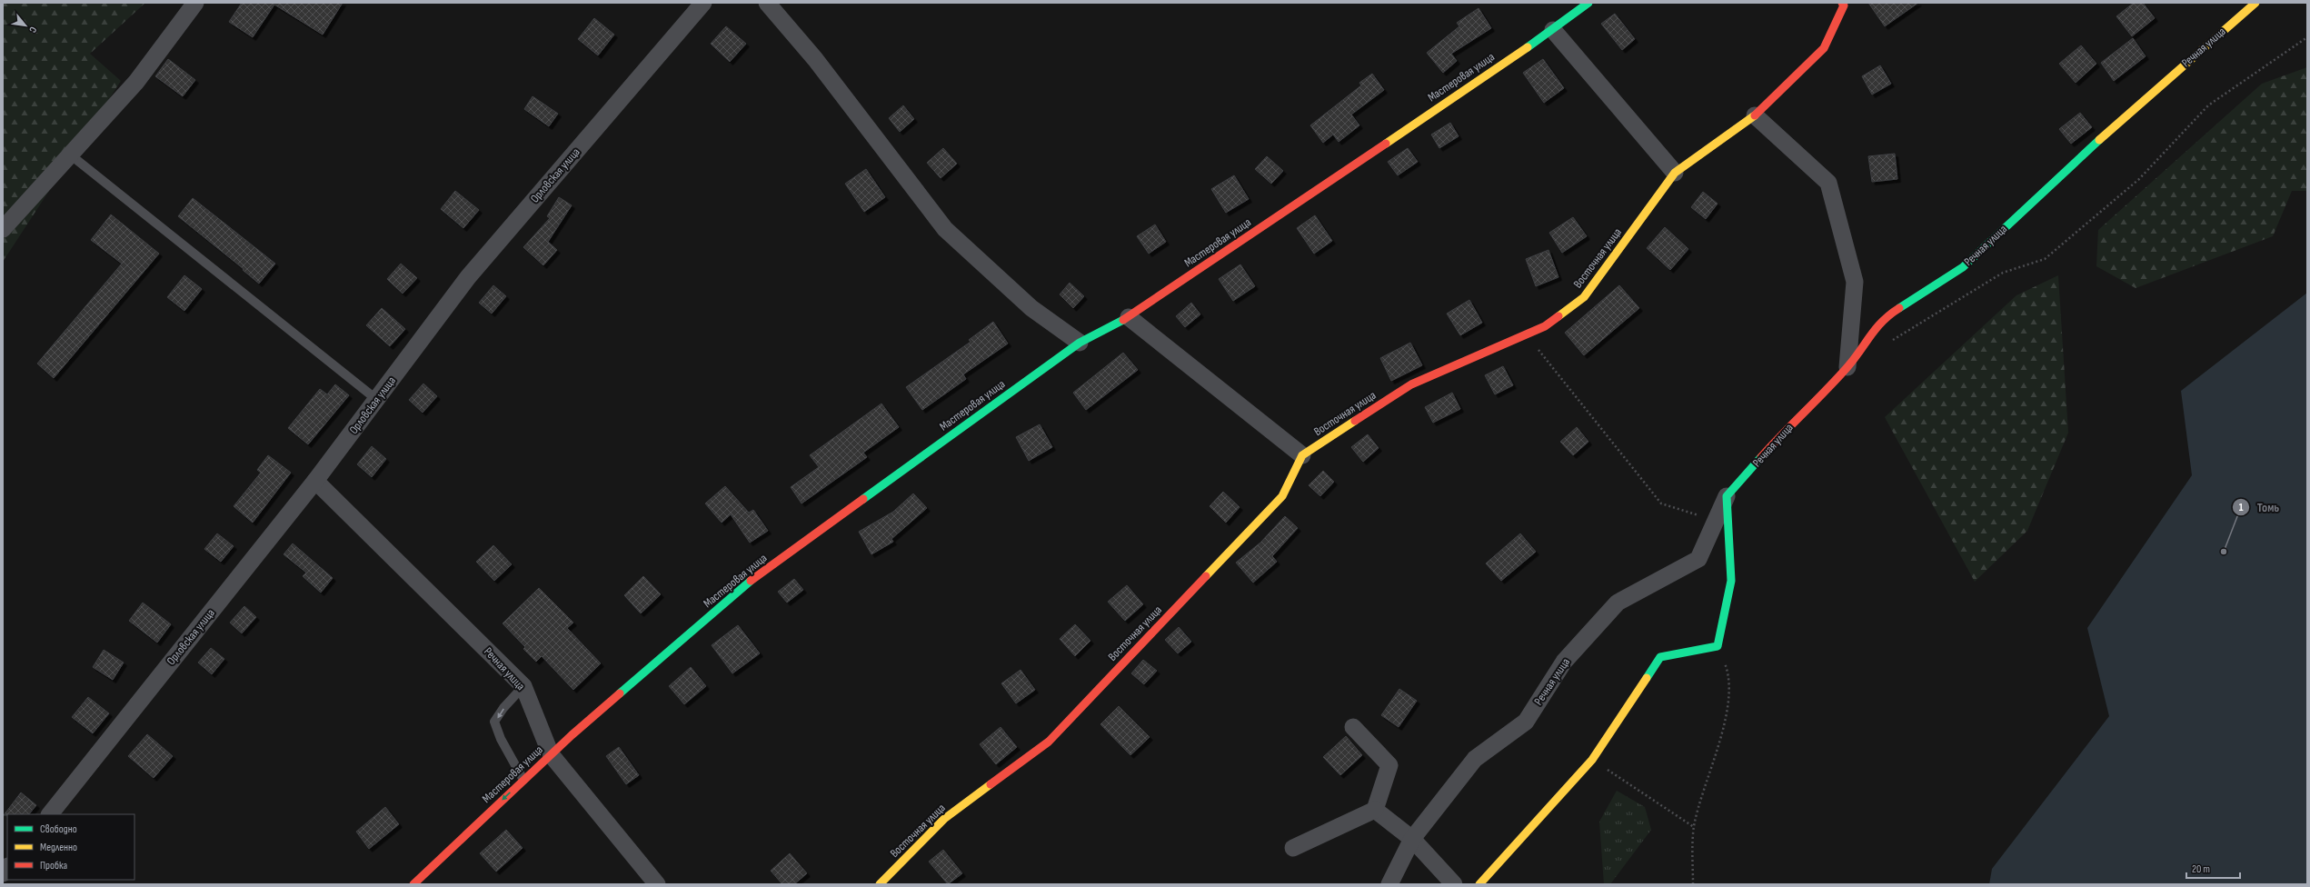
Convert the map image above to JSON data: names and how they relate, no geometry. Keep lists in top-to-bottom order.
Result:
{
  "streets": {
    "street": [
      "Речная улица",
      "Мастеровая улица",
      "Орловская улица",
      "Восточная улица"
    ]
  },
  "crossings": [
    ["Речная улица", "Мастеровая улица"],
    ["Речная улица", "Орловская улица"]
  ],
  "places": ["Томь"],
  "legend": ["Свободно", "Медленно", "Пробка"],
  "scale_bar": "20 m",
  "north": "bottom right"
}
